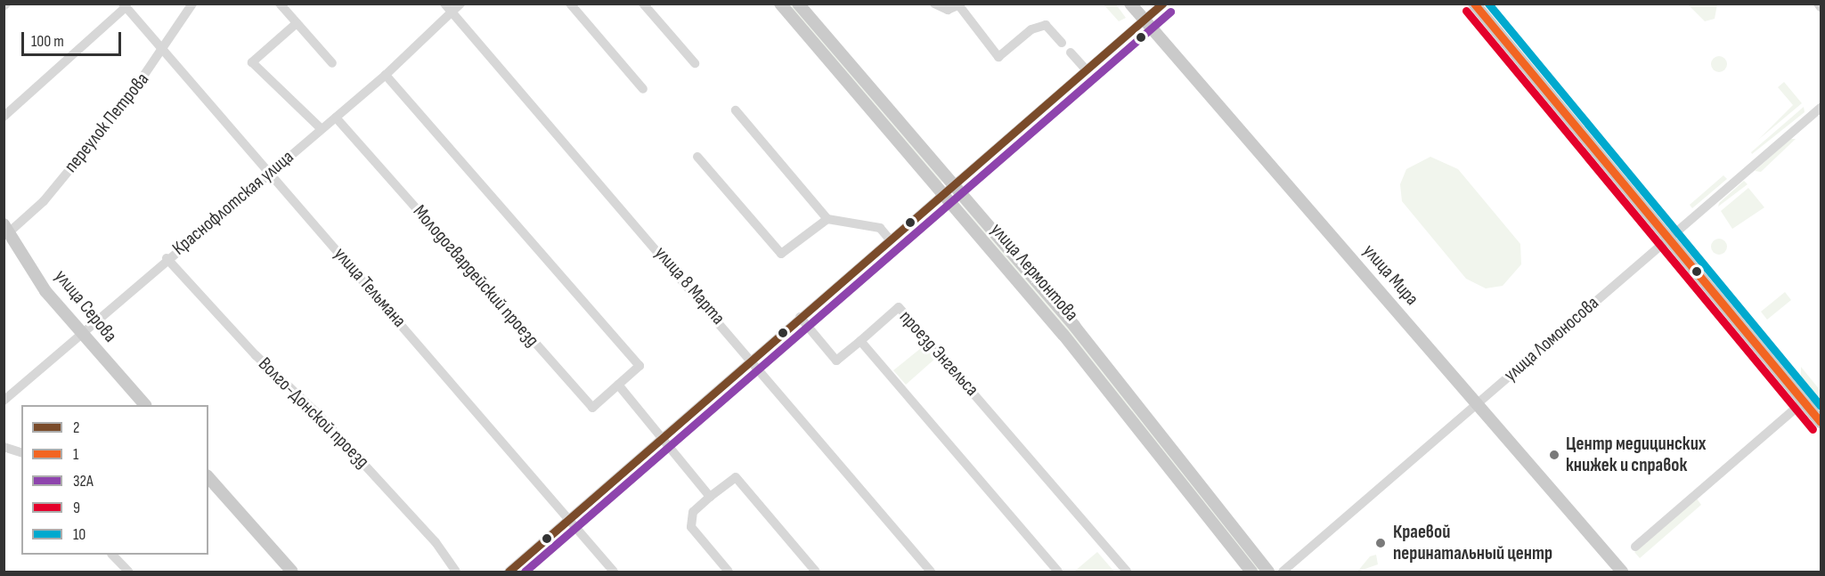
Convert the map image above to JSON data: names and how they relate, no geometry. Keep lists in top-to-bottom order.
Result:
{
  "streets": {
    "main road": ["улица Лермонтова", "улица Мира", "улица Серова"],
    "street": [
      "переулок Петрова",
      "Краснофлотская улица",
      "Молодогвардейский проезд",
      "улица 8 Марта",
      "улица Тельмана",
      "улица Ломоносова",
      "проезд Энгельса",
      "Волго-Донской проезд"
    ]
  },
  "crossings": [
    ["переулок Петрова", "улица Тельмана"],
    ["переулок Петрова", "улица Серова"],
    ["Краснофлотская улица", "Молодогвардейский проезд"],
    ["Краснофлотская улица", "улица 8 Марта"],
    ["Краснофлотская улица", "улица Тельмана"],
    ["Краснофлотская улица", "улица Серова"],
    ["Краснофлотская улица", "Волго-Донской проезд"],
    ["улица Мира", "улица Ломоносова"]
  ],
  "places": ["Центр медицинских книжек и справок", "Краевой перинатальный центр"],
  "lines": [
    "transit line 2",
    "transit line 1",
    "transit line 10",
    "transit line 9",
    "transit line 32A"
  ],
  "legend": [
    "2",
    "1",
    "32A",
    "9",
    "10"
  ],
  "scale_bar": "100 m"
}
